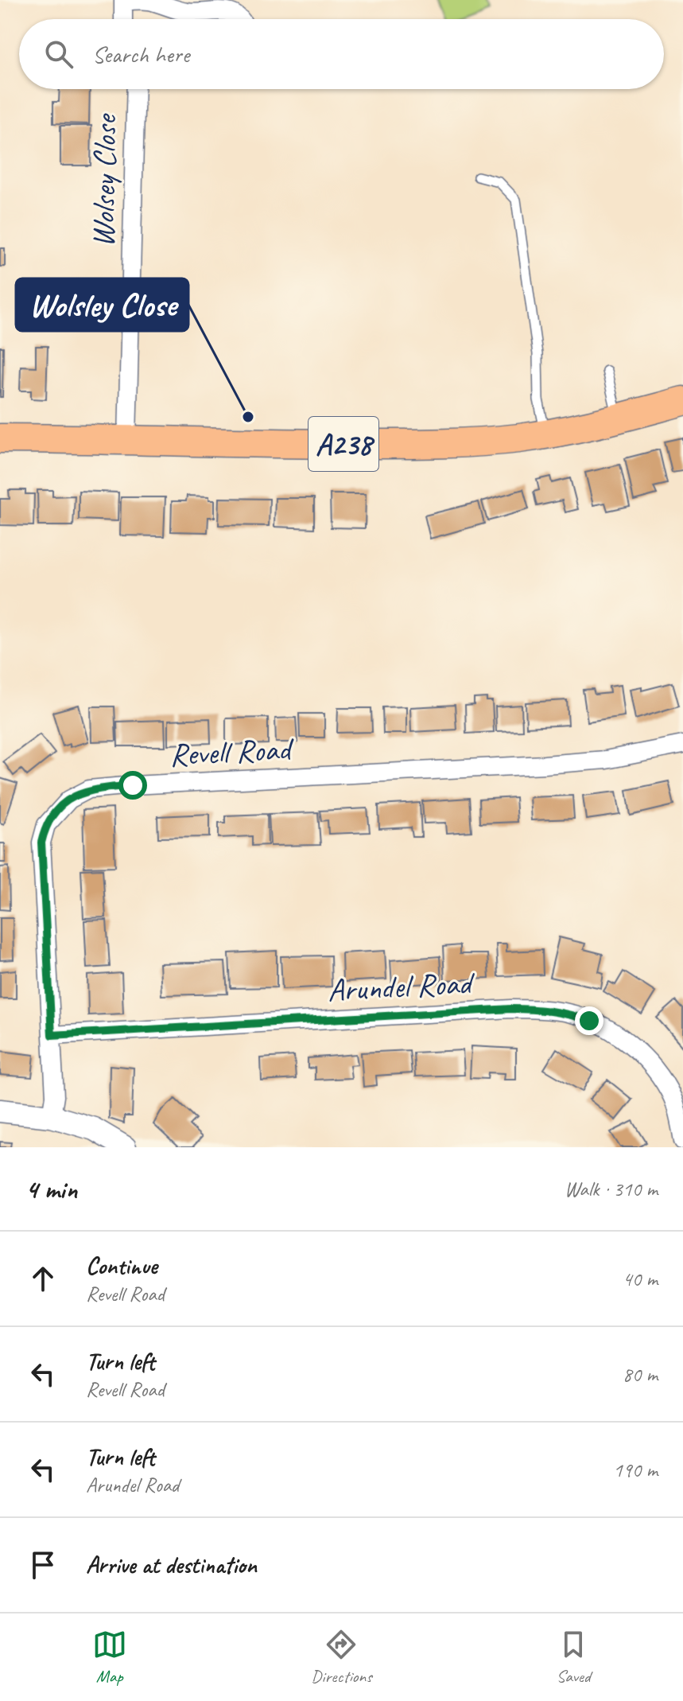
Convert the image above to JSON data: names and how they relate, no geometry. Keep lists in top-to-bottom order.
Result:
{
  "streets": {
    "main road": ["A238"],
    "street": ["Wolsey Close", "Revell Road", "Arundel Road"]
  },
  "crossings": [
    ["Wolsey Close", "A238"],
    ["Revell Road", "Arundel Road"]
  ],
  "places": ["Wolsley Close"],
  "page": {
    "search": "Search here",
    "heading": ["4 min", "Walk · 310 m"],
    "list": [
      ["Continue", "Revell Road", "40 m"],
      ["Turn left", "Revell Road", "80 m"],
      ["Turn left", "Arundel Road", "190 m"],
      "Arrive at destination"
    ],
    "nav": ["Map", "Directions", "Saved"]
  }
}
